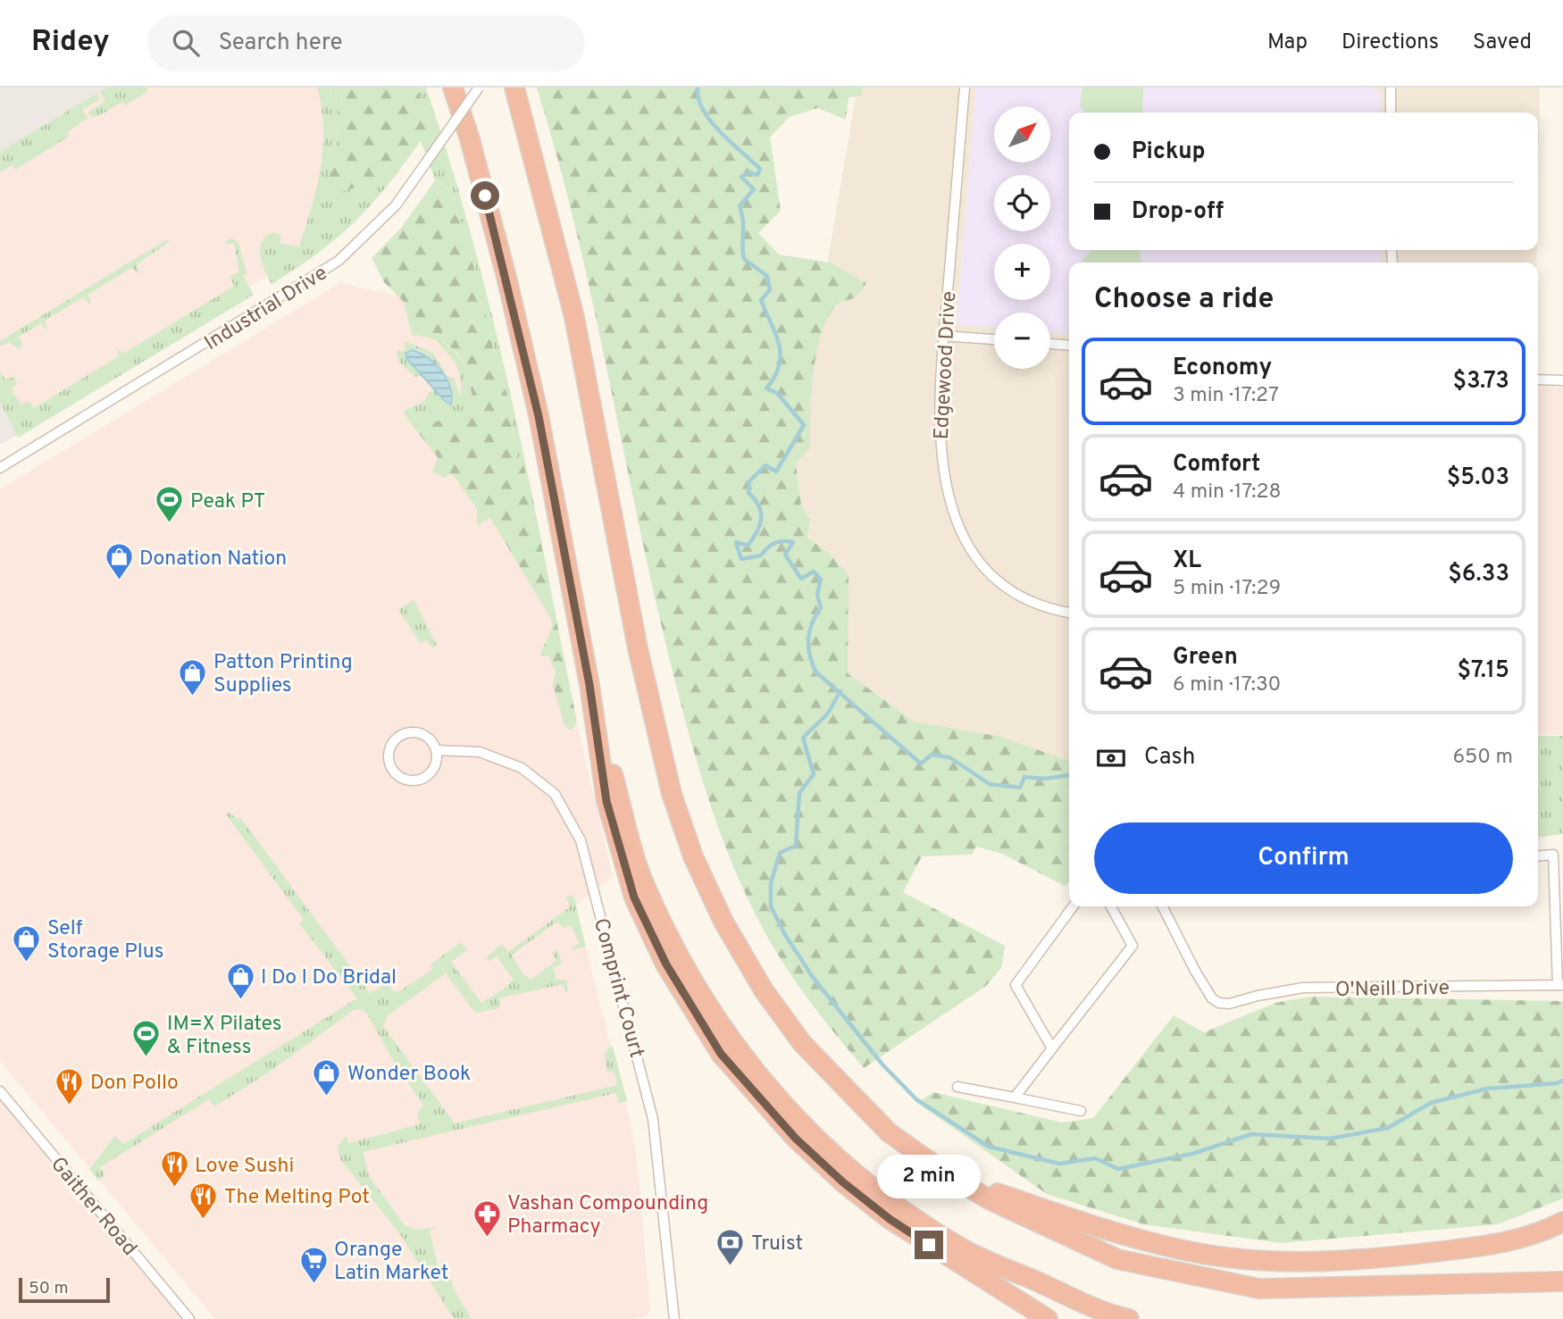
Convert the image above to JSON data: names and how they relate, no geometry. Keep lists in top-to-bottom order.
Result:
{
  "streets": {
    "street": [
      "Industrial Drive",
      "Edgewood Drive",
      "Comprint Court",
      "O'Neill Drive",
      "Gaither Road"
    ]
  },
  "places": {
    "sports": ["Peak PT", "IM=X Pilates & Fitness"],
    "shop": [
      "Donation Nation",
      "Patton Printing Supplies",
      "Self Storage Plus",
      "I Do I Do Bridal",
      "Wonder Book"
    ],
    "restaurant": ["Don Pollo", "Love Sushi", "The Melting Pot"],
    "pharmacy": ["Vashan Compounding Pharmacy"],
    "bank": ["Truist"],
    "supermarket": ["Orange Latin Market"]
  },
  "scale_bar": "50 m",
  "north": "top right",
  "page": {
    "header": "Ridey",
    "search": "Search here",
    "nav": ["Map", "Directions", "Saved"],
    "map_buttons": ["+", "−"],
    "banner": ["Pickup", "Drop-off"],
    "heading": "Choose a ride",
    "list": [
      {
        "name": "Economy",
        "note": "3 min · 17:27",
        "value": "$3.73"
      },
      {
        "name": "Comfort",
        "note": "4 min · 17:28",
        "value": "$5.03"
      },
      {
        "name": "XL",
        "note": "5 min · 17:29",
        "value": "$6.33"
      },
      {
        "name": "Green",
        "note": "6 min · 17:30",
        "value": "$7.15"
      }
    ],
    "pay": ["Cash", "650 m"],
    "buttons": "Confirm",
    "bubble": "2 min",
    "scale": "50 m"
  }
}
